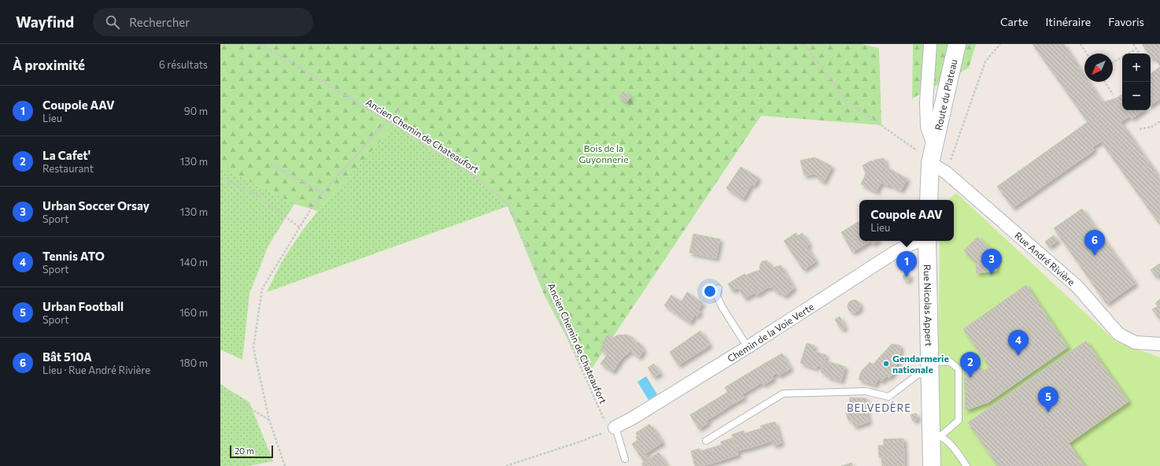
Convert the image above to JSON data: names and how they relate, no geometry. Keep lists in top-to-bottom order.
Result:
{
  "streets": {
    "street": [
      "Route du Plateau",
      "Rue André Rivière",
      "Rue Nicolas Appert",
      "Chemin de la Voie Verte"
    ],
    "path": ["Ancien Chemin de Chateaufort"]
  },
  "crossings": [
    ["Ancien Chemin de Chateaufort", "Chemin de la Voie Verte"]
  ],
  "districts": ["BELVEDÈRE"],
  "parks": ["Bois de la Guyonnerie"],
  "places": ["Gendarmerie nationale"],
  "scale_bar": "20 m",
  "north": "bottom left",
  "page": {
    "header": "Wayfind",
    "search": "Rechercher",
    "nav": ["Carte", "Itinéraire", "Favoris"],
    "heading": ["À proximité", "6 résultats"],
    "map_buttons": ["+", "−"],
    "list": [
      {
        "mark": "1",
        "name": "Coupole AAV",
        "note": "Lieu",
        "value": "90 m"
      },
      {
        "mark": "2",
        "name": "La Cafet'",
        "note": "Restaurant",
        "value": "130 m"
      },
      {
        "mark": "3",
        "name": "Urban Soccer Orsay",
        "note": "Sport",
        "value": "130 m"
      },
      {
        "mark": "4",
        "name": "Tennis ATO",
        "note": "Sport",
        "value": "140 m"
      },
      {
        "mark": "5",
        "name": "Urban Football",
        "note": "Sport",
        "value": "160 m"
      },
      {
        "mark": "6",
        "name": "Bât 510A",
        "note": "Lieu · Rue André Rivière",
        "value": "180 m"
      }
    ],
    "popup": ["Coupole AAV", "Lieu"],
    "pins": [
      "6",
      "3",
      "1",
      "4",
      "2",
      "5"
    ],
    "scale": "20 m"
  }
}
